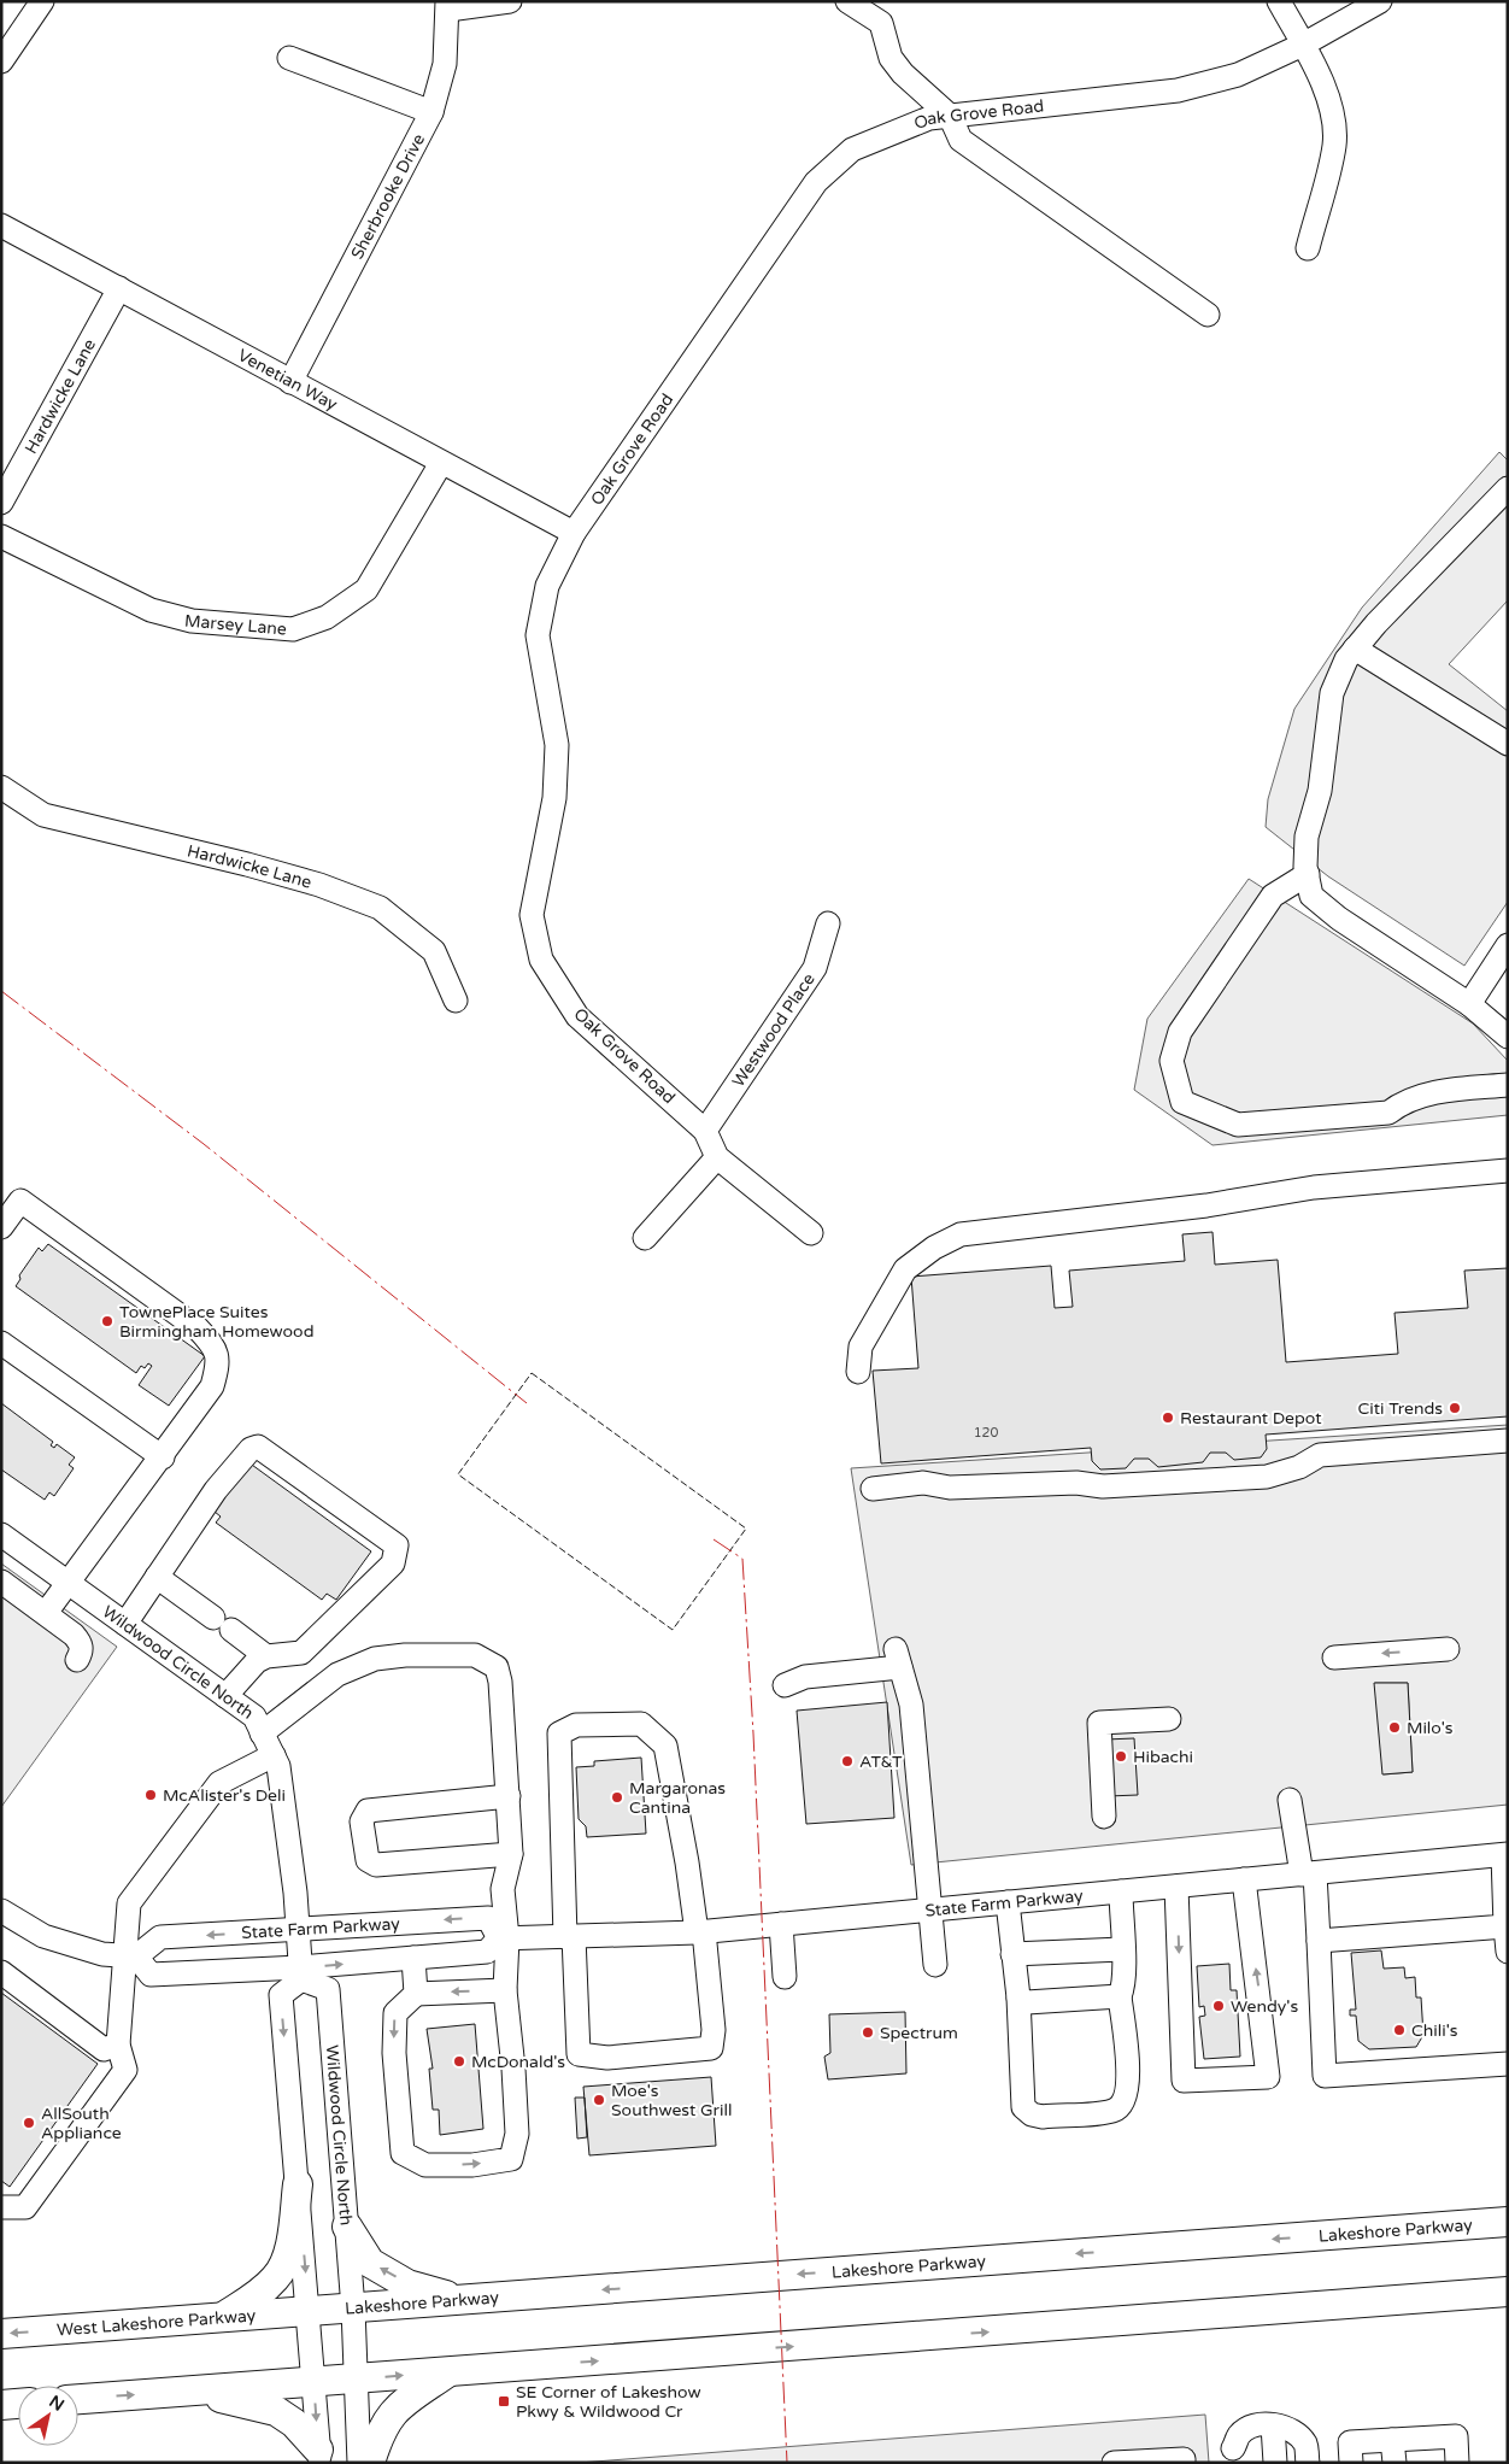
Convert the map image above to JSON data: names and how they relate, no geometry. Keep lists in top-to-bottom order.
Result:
{
  "streets": {
    "main road": ["Lakeshore Parkway", "West Lakeshore Parkway"],
    "street": [
      "Oak Grove Road",
      "Sherbrooke Drive",
      "Venetian Way",
      "Hardwicke Lane",
      "Marsey Lane",
      "Westwood Place",
      "Wildwood Circle North",
      "State Farm Parkway"
    ]
  },
  "crossings": [
    ["Oak Grove Road", "Venetian Way"],
    ["Oak Grove Road", "Westwood Place"],
    ["Sherbrooke Drive", "Venetian Way"],
    ["Venetian Way", "Hardwicke Lane"],
    ["Venetian Way", "Marsey Lane"],
    ["Wildwood Circle North", "State Farm Parkway"],
    ["Wildwood Circle North", "Lakeshore Parkway"],
    ["Lakeshore Parkway", "West Lakeshore Parkway"]
  ],
  "places": {
    "other": [
      "TownePlace Suites Birmingham Homewood",
      "Citi Trends",
      "Restaurant Depot",
      "Milo's",
      "Hibachi",
      "AT&T",
      "McAlister's Deli",
      "Margaronas Cantina",
      "Wendy's",
      "Chili's",
      "Spectrum",
      "McDonald's",
      "Moe's Southwest Grill",
      "AllSouth Appliance"
    ],
    "transit": ["SE Corner of Lakeshow Pkwy & Wildwood Cr"]
  },
  "house_numbers": ["120"],
  "north": "top right"
}
